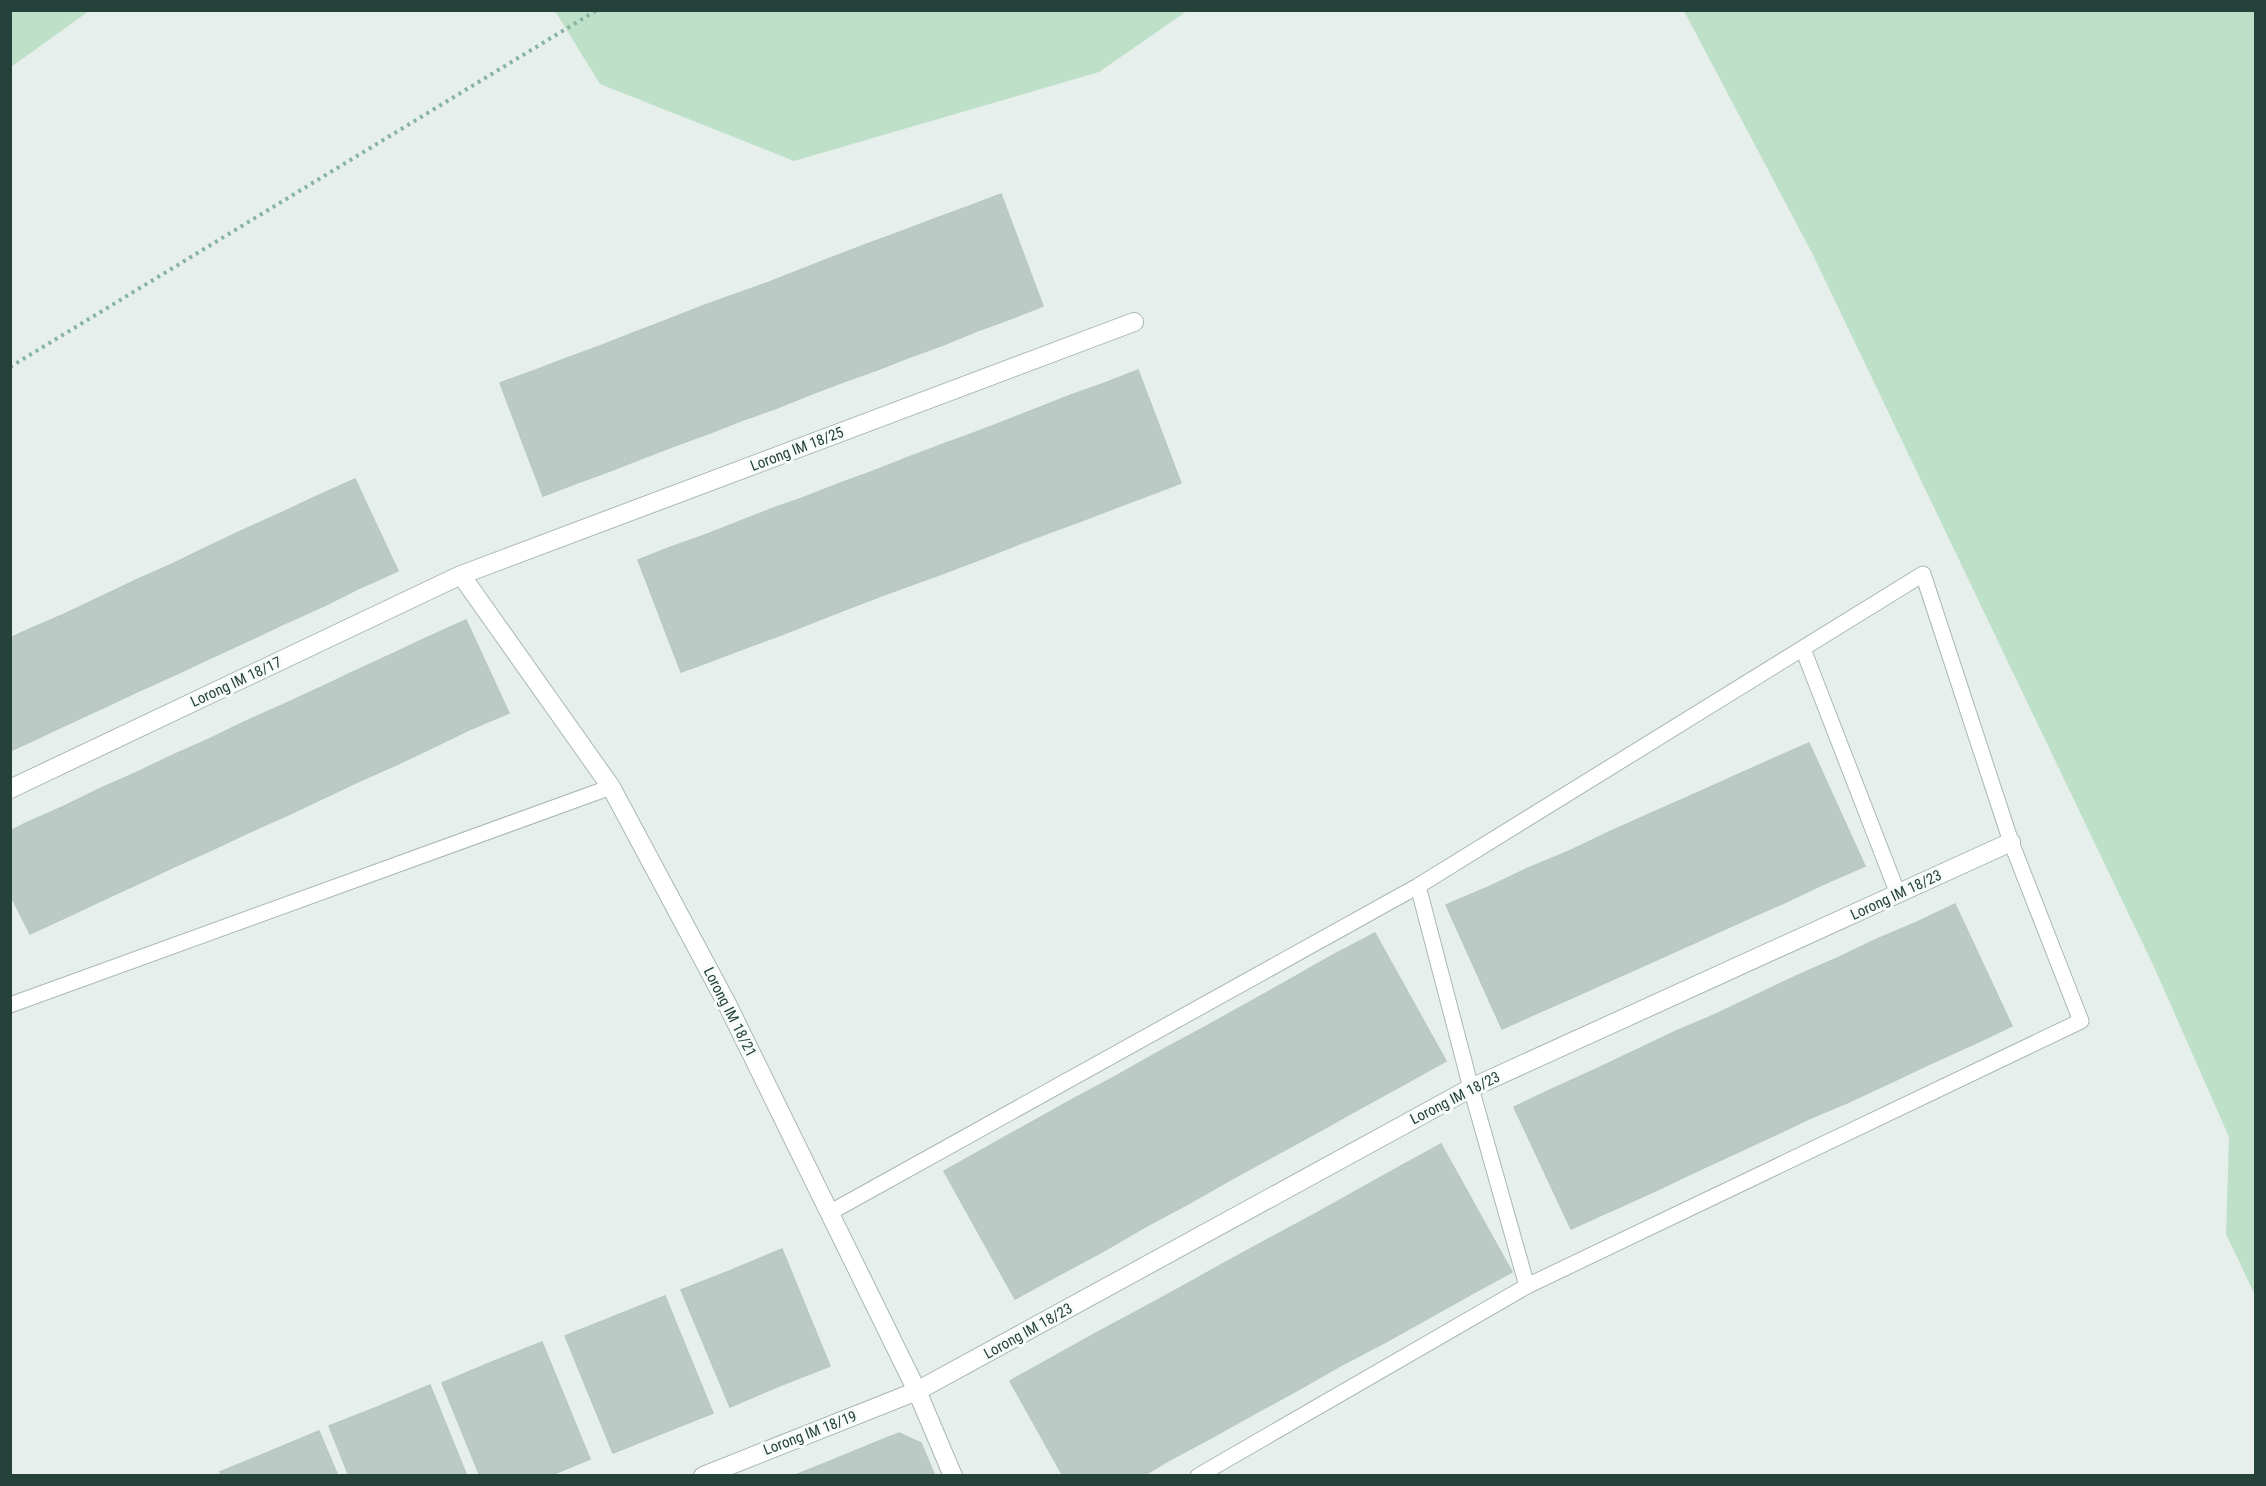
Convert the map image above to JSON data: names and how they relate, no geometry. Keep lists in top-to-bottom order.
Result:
{
  "streets": {
    "street": [
      "Lorong IM 18/25",
      "Lorong IM 18/17",
      "Lorong IM 18/23",
      "Lorong IM 18/21",
      "Lorong IM 18/19"
    ]
  },
  "crossings": [
    ["Lorong IM 18/25", "Lorong IM 18/17"],
    ["Lorong IM 18/25", "Lorong IM 18/21"],
    ["Lorong IM 18/17", "Lorong IM 18/21"],
    ["Lorong IM 18/23", "Lorong IM 18/21"],
    ["Lorong IM 18/23", "Lorong IM 18/19"],
    ["Lorong IM 18/21", "Lorong IM 18/19"]
  ]
}
